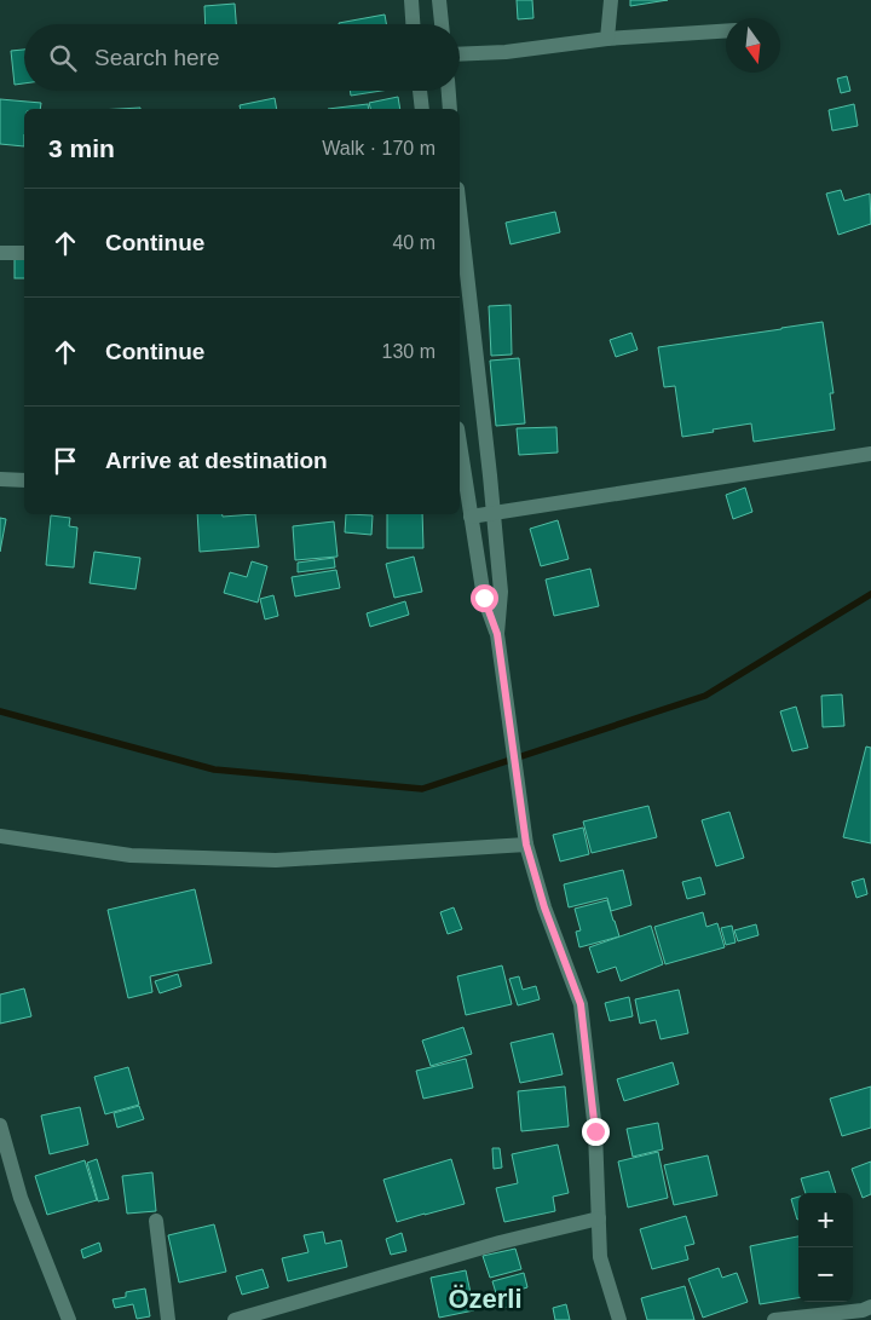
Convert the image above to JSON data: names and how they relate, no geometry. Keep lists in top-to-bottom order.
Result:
{
  "districts": ["Özerli"],
  "north": "bottom",
  "page": {
    "search": "Search here",
    "heading": ["3 min", "Walk · 170 m"],
    "list": [
      ["Continue", "40 m"],
      ["Continue", "130 m"],
      "Arrive at destination"
    ],
    "map_buttons": ["+", "−"]
  }
}
